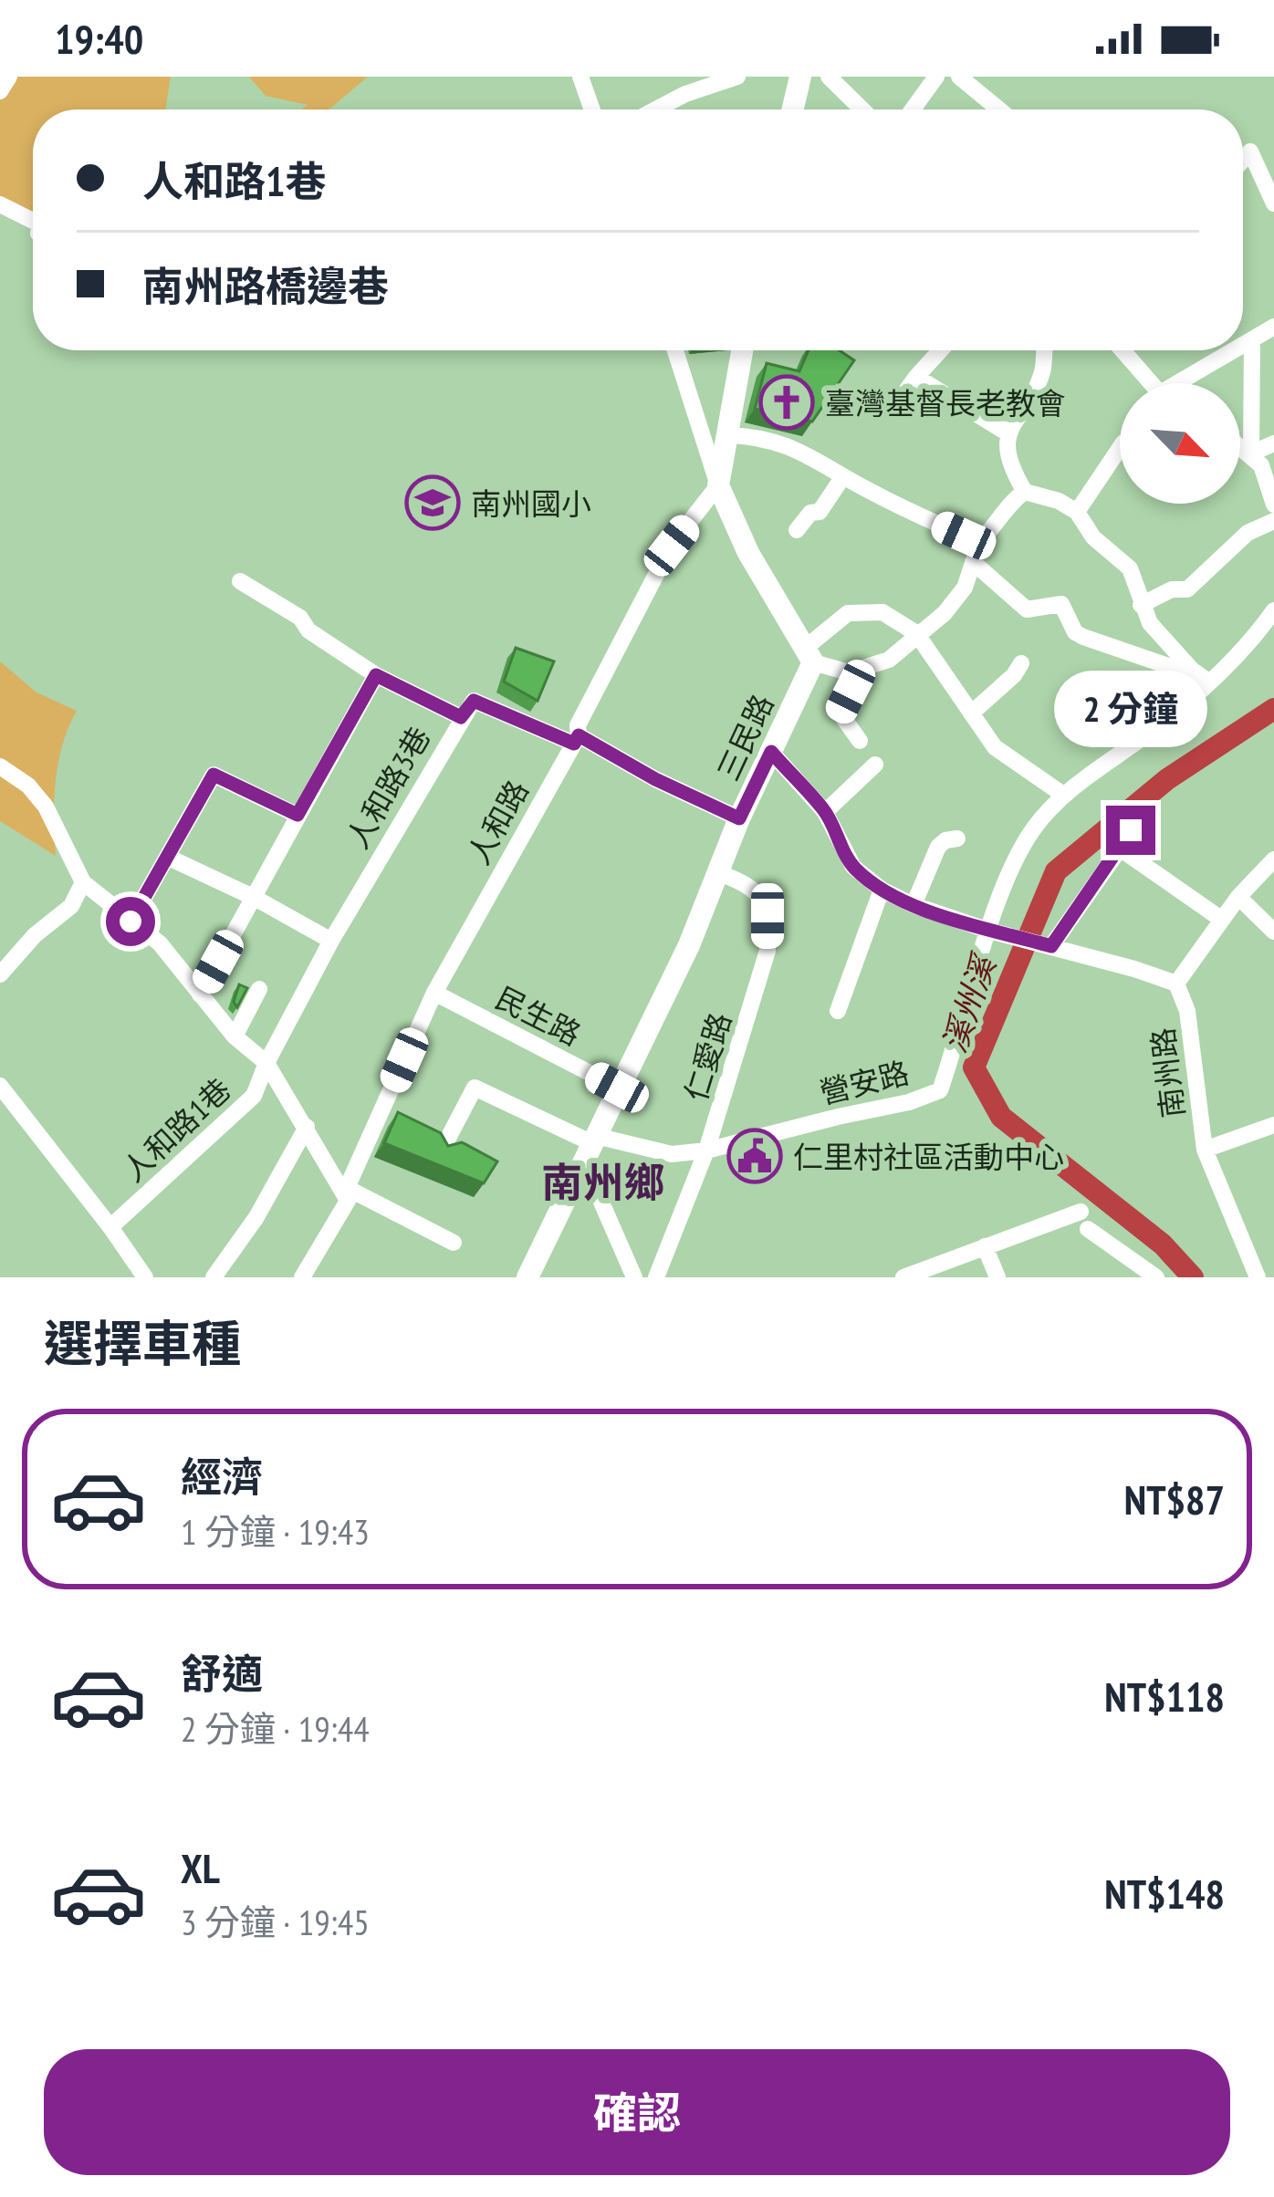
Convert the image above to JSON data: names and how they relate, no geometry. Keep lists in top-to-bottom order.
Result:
{
  "streets": {
    "main road": ["三民路"],
    "street": [
      "人和路3巷",
      "人和路",
      "民生路",
      "仁愛路",
      "南州路",
      "營安路",
      "人和路1巷"
    ]
  },
  "crossings": [
    ["三民路", "民生路"],
    ["三民路", "仁愛路"],
    ["三民路", "營安路"],
    ["人和路3巷", "人和路"],
    ["人和路3巷", "人和路1巷"],
    ["人和路", "民生路"],
    ["人和路", "人和路1巷"],
    ["仁愛路", "營安路"],
    ["南州路", "營安路"]
  ],
  "districts": ["南州鄉"],
  "water": ["溪州溪"],
  "places": {
    "church": ["臺灣基督長老教會"],
    "school or university": ["南州國小"],
    "public building": ["仁里村社區活動中心"]
  },
  "north": "bottom right",
  "page": {
    "status": "19:40",
    "banner": ["人和路1巷", "南州路橋邊巷"],
    "bubble": "2 分鐘",
    "heading": "選擇車種",
    "list": [
      {
        "name": "經濟",
        "note": "1 分鐘 · 19:43",
        "value": "NT$87"
      },
      {
        "name": "舒適",
        "note": "2 分鐘 · 19:44",
        "value": "NT$118"
      },
      {
        "name": "XL",
        "note": "3 分鐘 · 19:45",
        "value": "NT$148"
      }
    ],
    "buttons": "確認"
  }
}
